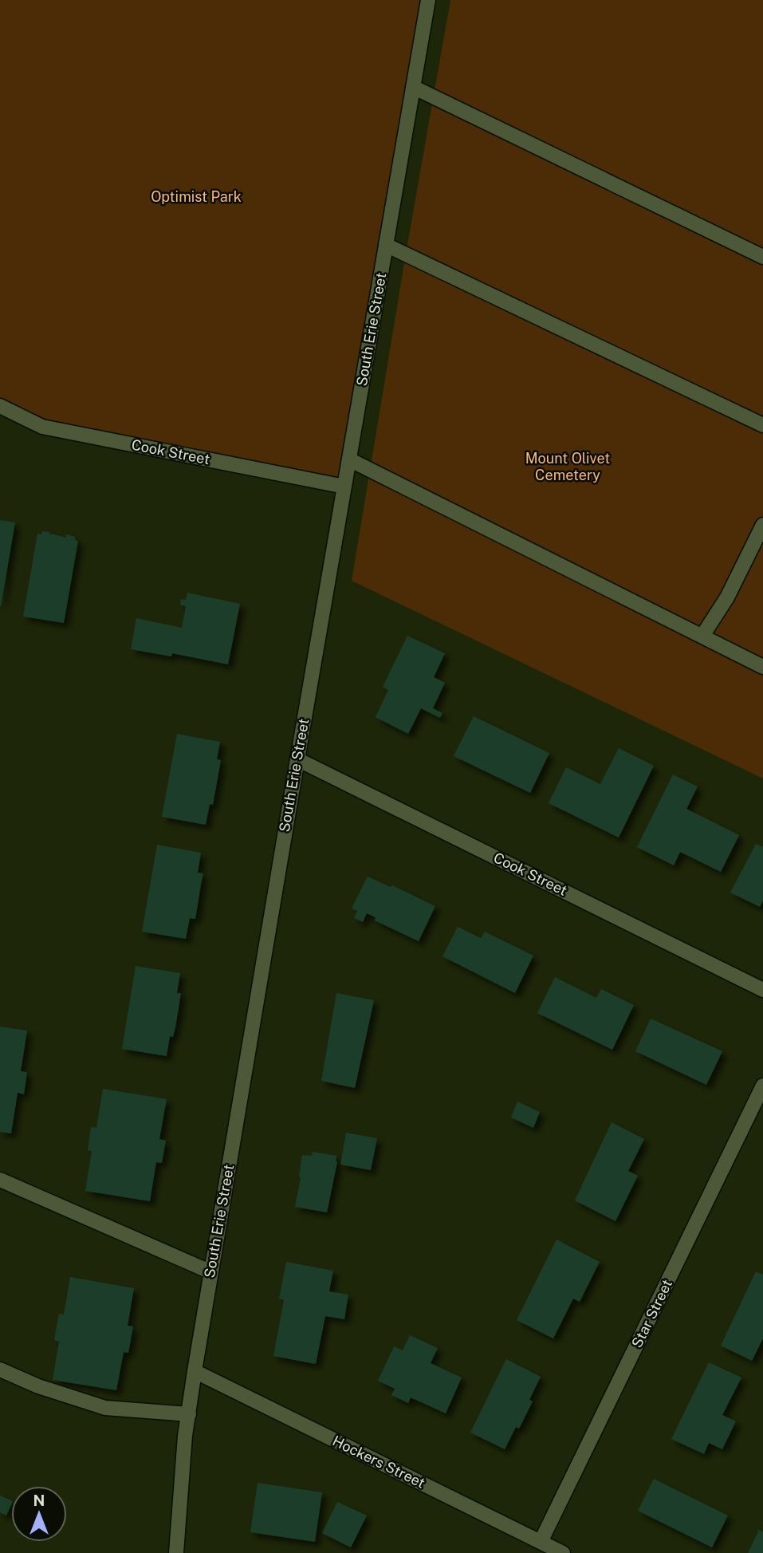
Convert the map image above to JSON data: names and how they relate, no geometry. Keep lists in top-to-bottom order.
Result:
{
  "streets": {
    "street": [
      "South Erie Street",
      "Cook Street",
      "Star Street",
      "Hockers Street"
    ]
  },
  "crossings": [
    ["South Erie Street", "Cook Street"],
    ["South Erie Street", "Hockers Street"],
    ["Star Street", "Hockers Street"]
  ],
  "parks": ["Optimist Park", "Mount Olivet Cemetery"],
  "north": "top"
}
